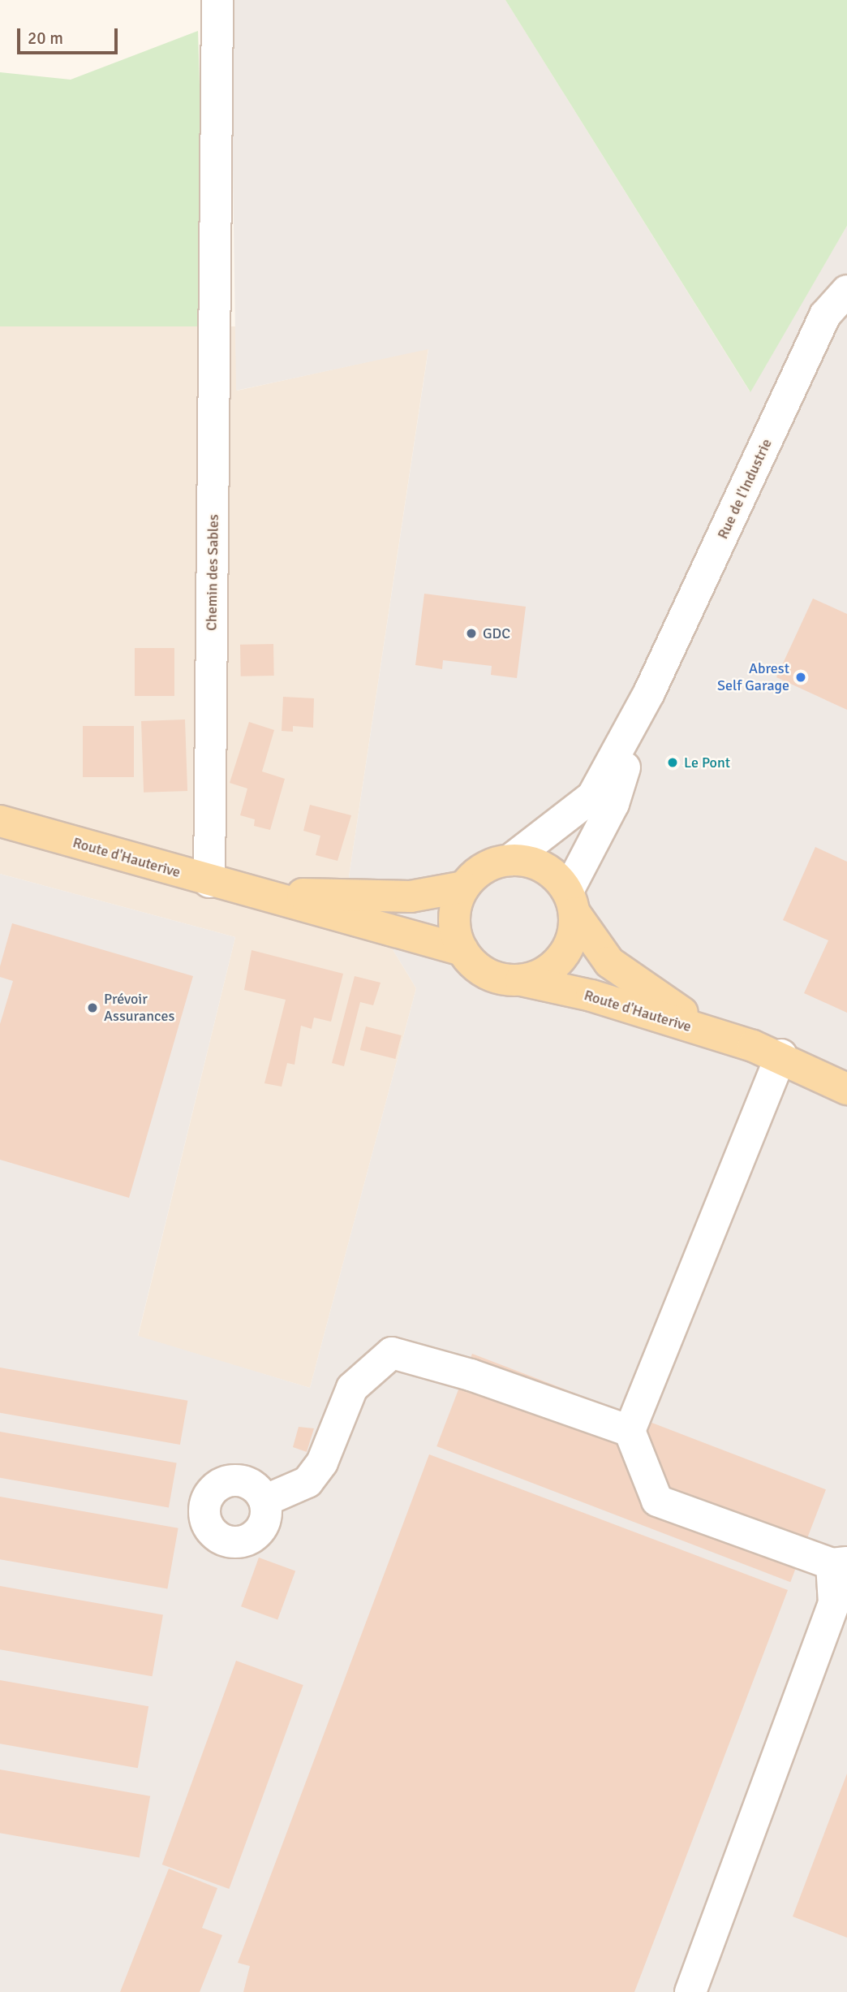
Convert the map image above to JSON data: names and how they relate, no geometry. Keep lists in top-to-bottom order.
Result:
{
  "streets": {
    "main road": ["Route d'Hauterive"],
    "street": ["Rue de l'Industrie", "Chemin des Sables"]
  },
  "crossings": [
    ["Rue de l'Industrie", "Route d'Hauterive"],
    ["Chemin des Sables", "Route d'Hauterive"]
  ],
  "places": [
    "GDC",
    "Abrest Self Garage",
    "Le Pont",
    "Prévoir Assurances"
  ],
  "scale_bar": "20 m"
}
